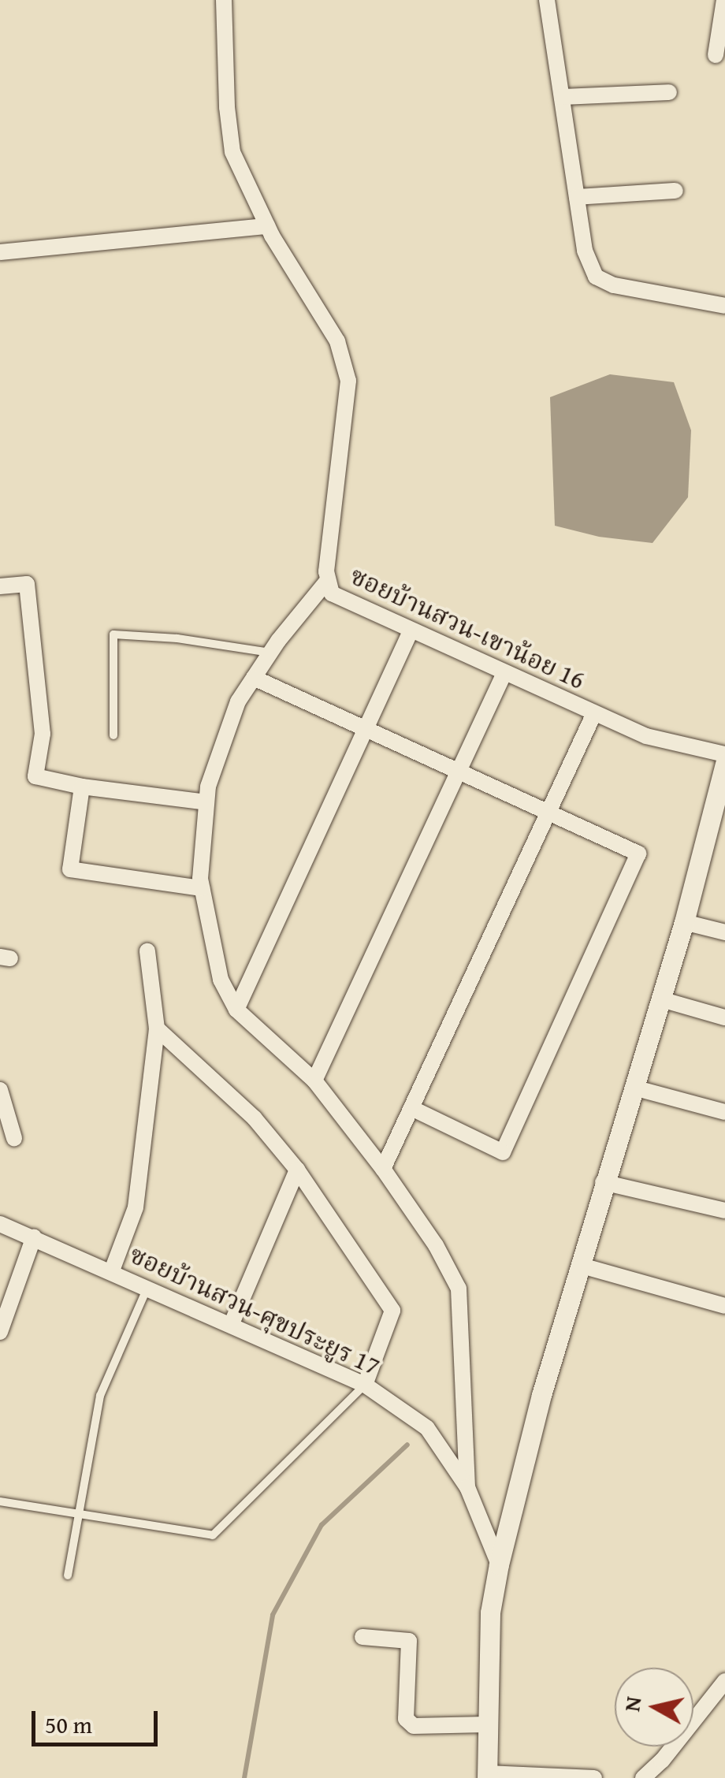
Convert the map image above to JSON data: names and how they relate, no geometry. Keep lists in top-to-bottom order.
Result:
{
  "streets": {
    "street": ["ซอยบ้านสวน-เขาน้อย 16", "ซอยบ้านสวน-ศุขประยูร 17"]
  },
  "scale_bar": "50 m",
  "north": "left"
}
